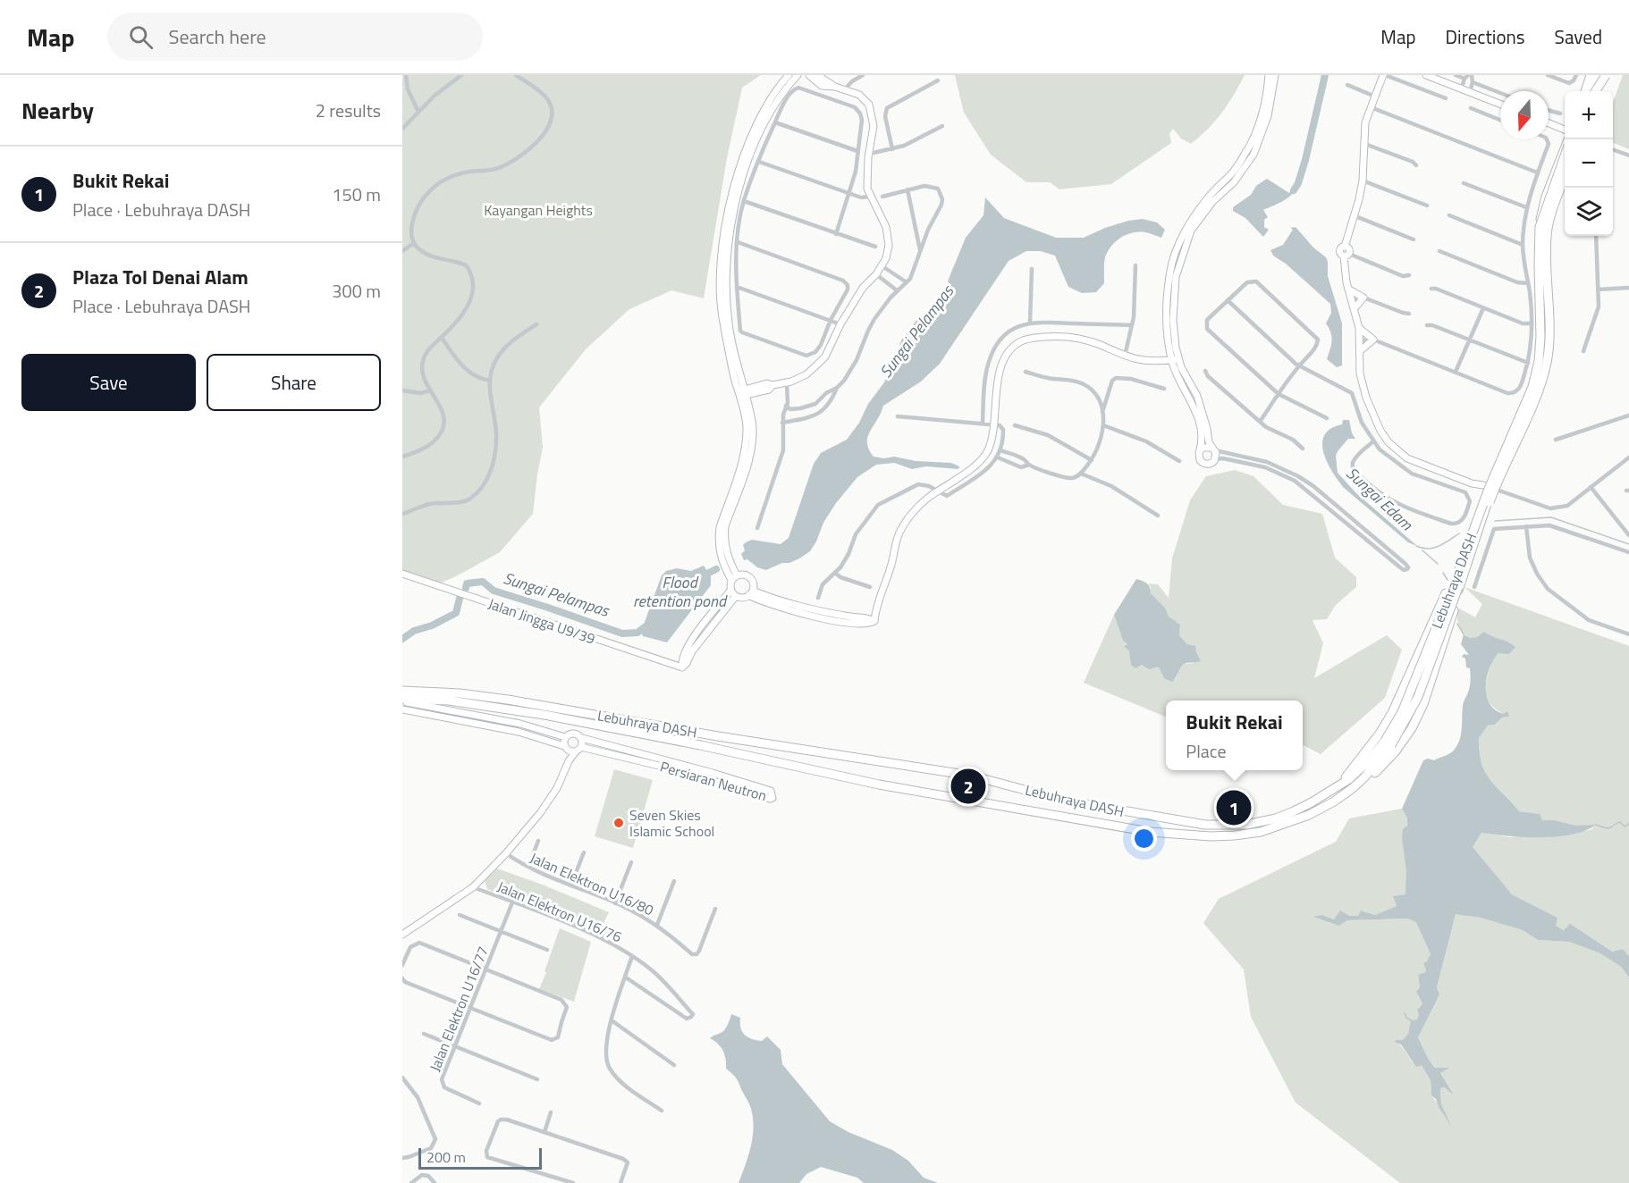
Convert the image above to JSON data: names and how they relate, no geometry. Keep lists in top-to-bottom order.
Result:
{
  "streets": {
    "highway": ["Lebuhraya DASH"],
    "street": [
      "Jalan Jingga U9/39",
      "Persiaran Neutron",
      "Jalan Elektron U16/80",
      "Jalan Elektron U16/76",
      "Jalan Elektron U16/77"
    ]
  },
  "crossings": [
    ["Jalan Elektron U16/76", "Jalan Elektron U16/77"]
  ],
  "water": ["Sungai Pelampas", "Sungai Edam", "Flood retention pond"],
  "parks": ["Kayangan Heights"],
  "places": ["Seven Skies Islamic School"],
  "scale_bar": "200 m",
  "north": "bottom",
  "page": {
    "header": "Map",
    "search": "Search here",
    "nav": ["Map", "Directions", "Saved"],
    "heading": ["Nearby", "2 results"],
    "map_buttons": ["+", "−"],
    "list": [
      {
        "mark": "1",
        "name": "Bukit Rekai",
        "note": "Place · Lebuhraya DASH",
        "value": "150 m"
      },
      {
        "mark": "2",
        "name": "Plaza Tol Denai Alam",
        "note": "Place · Lebuhraya DASH",
        "value": "300 m"
      }
    ],
    "buttons": ["Save", "Share"],
    "popup": ["Bukit Rekai", "Place"],
    "pins": ["2", "1"],
    "scale": "200 m"
  }
}
